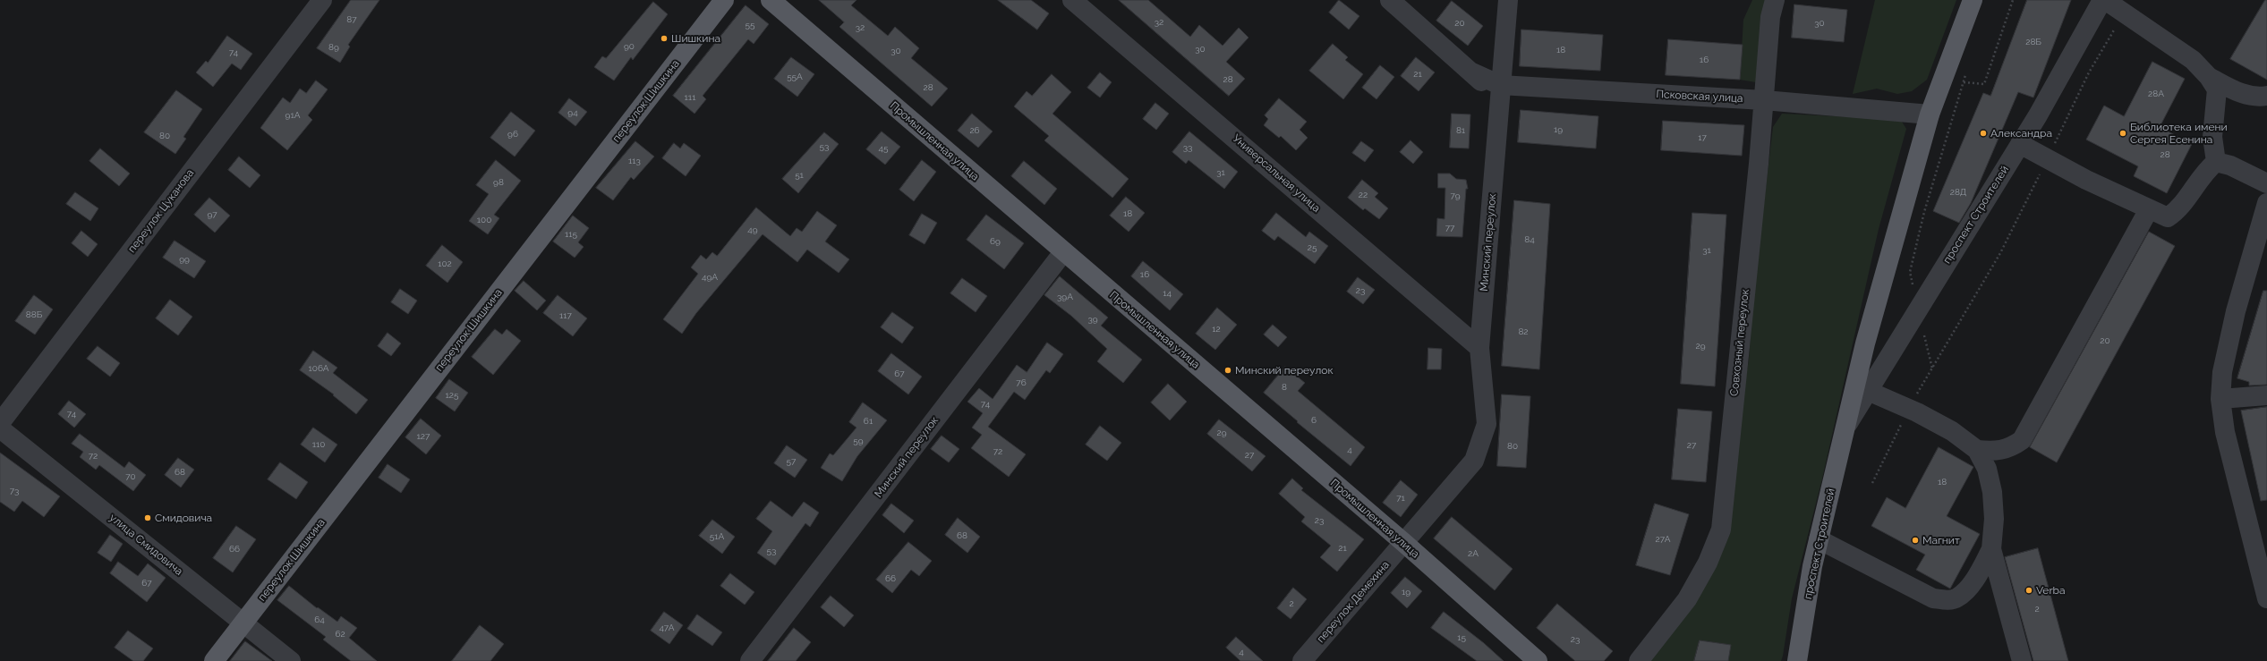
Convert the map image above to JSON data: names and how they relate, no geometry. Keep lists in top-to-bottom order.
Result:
{
  "streets": {
    "main road": ["переулок Шишкина", "Промышленная улица", "проспект Строителей"],
    "street": [
      "Псковская улица",
      "Универсальная улица",
      "переулок Цуканова",
      "Минский переулок",
      "Совхозный переулок",
      "улица Смидовича",
      "переулок Демехина"
    ]
  },
  "crossings": [
    ["Псковская улица", "проспект Строителей"],
    ["Псковская улица", "Минский переулок"],
    ["Псковская улица", "Совхозный переулок"],
    ["переулок Шишкина", "улица Смидовича"],
    ["Промышленная улица", "Минский переулок"],
    ["Промышленная улица", "переулок Демехина"],
    ["Универсальная улица", "Минский переулок"],
    ["Минский переулок", "переулок Демехина"]
  ],
  "places": [
    "Шишкина",
    "Александра",
    "Библиотека имени Сергея Есенина",
    "Минский переулок",
    "Смидовича",
    "Магнит",
    "Verba"
  ],
  "house_numbers": [
    "87",
    "32",
    "20",
    "30",
    "55",
    "32",
    "28Б",
    "90",
    "89",
    "30",
    "18",
    "30",
    "74",
    "16",
    "21",
    "55А",
    "28",
    "28",
    "28А",
    "111",
    "94",
    "91А",
    "19",
    "26",
    "81",
    "96",
    "80",
    "17",
    "53",
    "33",
    "45",
    "28",
    "113",
    "31",
    "51",
    "98",
    "28Д",
    "22",
    "79",
    "18",
    "97",
    "100",
    "77",
    "49",
    "115",
    "84",
    "69",
    "25",
    "31",
    "99",
    "102",
    "16",
    "49А",
    "23",
    "14",
    "39А",
    "88Б",
    "117",
    "39",
    "12",
    "82",
    "20",
    "29",
    "106А",
    "67",
    "76",
    "8",
    "125",
    "74",
    "74",
    "6",
    "61",
    "29",
    "127",
    "59",
    "110",
    "27",
    "80",
    "4",
    "72",
    "27",
    "72",
    "57",
    "68",
    "70",
    "18",
    "73",
    "71",
    "23",
    "68",
    "51А",
    "27А",
    "21",
    "66",
    "53",
    "2А",
    "66",
    "67",
    "19",
    "2",
    "2",
    "64",
    "47А",
    "62",
    "15",
    "23",
    "4"
  ]
}
